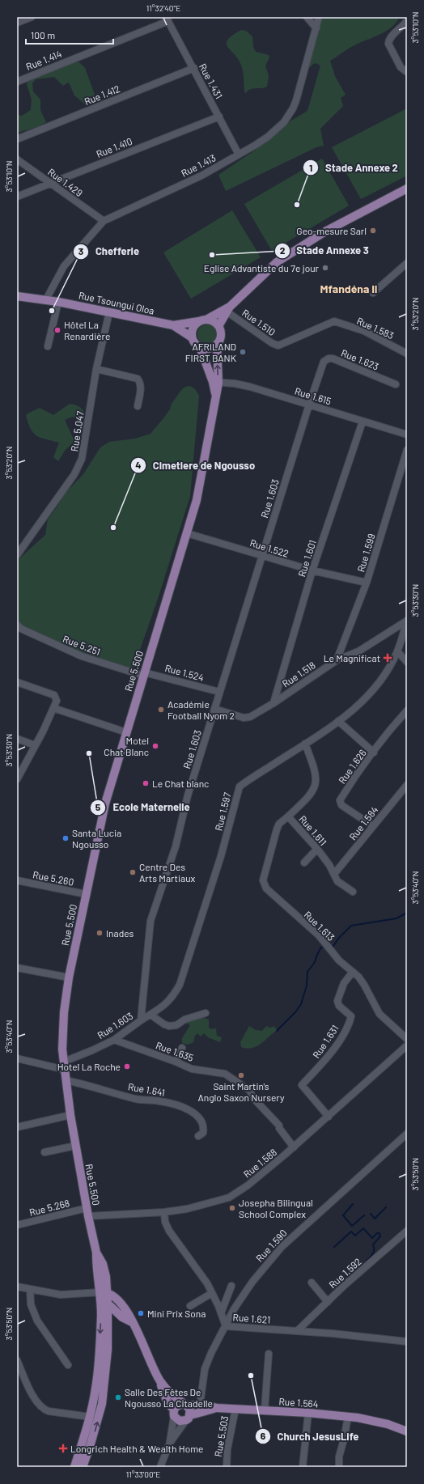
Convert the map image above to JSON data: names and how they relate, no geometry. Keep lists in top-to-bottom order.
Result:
{
  "streets": {
    "main road": ["Rue Tsoungui Oloa", "Rue 5.500", "Rue 1.564"],
    "street": [
      "Rue 1.414",
      "Rue 1.431",
      "Rue 1.412",
      "Rue 1.410",
      "Rue 1.413",
      "Rue 1.429",
      "Rue 1.510",
      "Rue 1.583",
      "Rue 1.623",
      "Rue 1.615",
      "Rue 5.047",
      "Rue 1.603",
      "Rue 1.522",
      "Rue 1.599",
      "Rue 1.601",
      "Rue 5.251",
      "Rue 1.524",
      "Rue 1.518",
      "Rue 1.626",
      "Rue 1.597",
      "Rue 1.584",
      "Rue 1.611",
      "Rue 5.260",
      "Rue 1.613",
      "Rue 1.631",
      "Rue 1.635",
      "Rue 1.641",
      "Rue 1.588",
      "Rue 5.268",
      "Rue 1.590",
      "Rue 1.592",
      "Rue 1.621",
      "Rue 5.503"
    ]
  },
  "crossings": [
    ["Rue 1.414", "Rue 1.431"],
    ["Rue 1.431", "Rue 1.412"],
    ["Rue 1.431", "Rue 1.410"],
    ["Rue 1.431", "Rue 1.413"],
    ["Rue 1.410", "Rue 1.429"],
    ["Rue 1.413", "Rue 1.429"],
    ["Rue 1.413", "Rue Tsoungui Oloa"],
    ["Rue Tsoungui Oloa", "Rue 5.047"],
    ["Rue 1.510", "Rue 1.583"],
    ["Rue 1.623", "Rue 1.615"],
    ["Rue 1.623", "Rue 1.603"],
    ["Rue 1.615", "Rue 1.603"],
    ["Rue 1.615", "Rue 1.601"],
    ["Rue 1.615", "Rue 5.500"],
    ["Rue 1.603", "Rue 1.522"],
    ["Rue 1.603", "Rue 5.500"],
    ["Rue 1.603", "Rue 1.524"],
    ["Rue 1.603", "Rue 1.518"],
    ["Rue 1.603", "Rue 1.597"],
    ["Rue 1.603", "Rue 1.635"],
    ["Rue 1.522", "Rue 1.599"],
    ["Rue 1.522", "Rue 1.601"],
    ["Rue 1.522", "Rue 5.500"],
    ["Rue 1.599", "Rue 1.518"],
    ["Rue 1.601", "Rue 1.518"],
    ["Rue 5.251", "Rue 5.500"],
    ["Rue 5.251", "Rue 1.524"],
    ["Rue 5.500", "Rue 1.524"],
    ["Rue 5.500", "Rue 5.260"],
    ["Rue 5.500", "Rue 1.641"],
    ["Rue 5.500", "Rue 1.588"],
    ["Rue 5.500", "Rue 5.268"],
    ["Rue 1.518", "Rue 1.597"],
    ["Rue 1.626", "Rue 1.584"],
    ["Rue 1.597", "Rue 1.611"],
    ["Rue 1.584", "Rue 1.611"],
    ["Rue 1.611", "Rue 1.613"],
    ["Rue 1.613", "Rue 1.631"],
    ["Rue 1.631", "Rue 1.588"],
    ["Rue 1.635", "Rue 1.588"],
    ["Rue 1.588", "Rue 5.268"],
    ["Rue 1.588", "Rue 1.621"],
    ["Rue 1.590", "Rue 1.621"],
    ["Rue 1.590", "Rue 1.564"],
    ["Rue 1.592", "Rue 1.621"],
    ["Rue 1.564", "Rue 5.503"]
  ],
  "districts": ["Mfandéna II"],
  "places": {
    "other": [
      "Stade Annexe 2",
      "Geo-mesure Sarl",
      "Stade Annexe 3",
      "Eglise Advantiste du 7e jour",
      "Chefferie",
      "Hôtel La Renardière",
      "AFRILAND FIRST BANK",
      "Cimetiere de Ngousso",
      "Académie Football Nyom 2",
      "Motel Chat Blanc",
      "Ecole Maternelle",
      "Le Chat blanc",
      "Santa Lucia Ngousso",
      "Centre Des Arts Martiaux",
      "Inades",
      "Hotel La Roche",
      "Saint Martin's Anglo Saxon Nursery",
      "Josepha Bilingual School Complex",
      "Mini Prix Sona",
      "Church JesusLife",
      "Salle Des Fêtes De Ngousso La Citadelle"
    ],
    "health": ["Le Magnificat", "Longrich Health & Wealth Home"]
  },
  "scale_bar": "100 m",
  "coordinates": [
    "11°32'40\"E",
    "3°53'10\"N",
    "3°53'20\"N",
    "3°53'30\"N",
    "3°53'40\"N",
    "3°53'50\"N",
    "11°33'00\"E"
  ]
}
